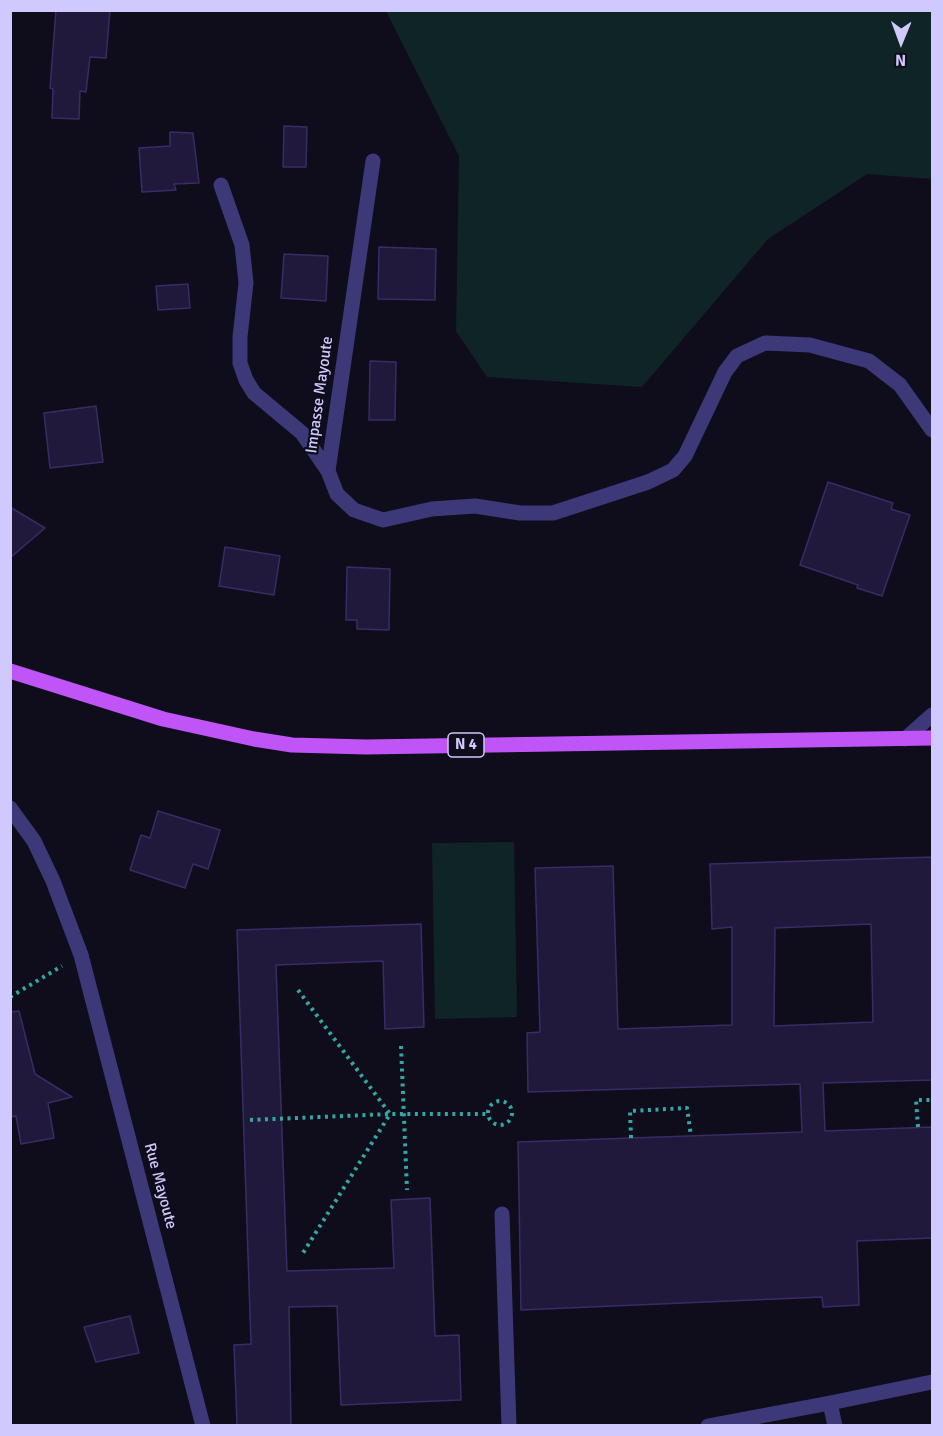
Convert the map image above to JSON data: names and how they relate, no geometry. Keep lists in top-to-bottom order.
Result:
{
  "streets": {
    "main road": ["N 4"],
    "street": ["Impasse Mayoute", "Rue Mayoute"]
  },
  "north": "bottom"
}
